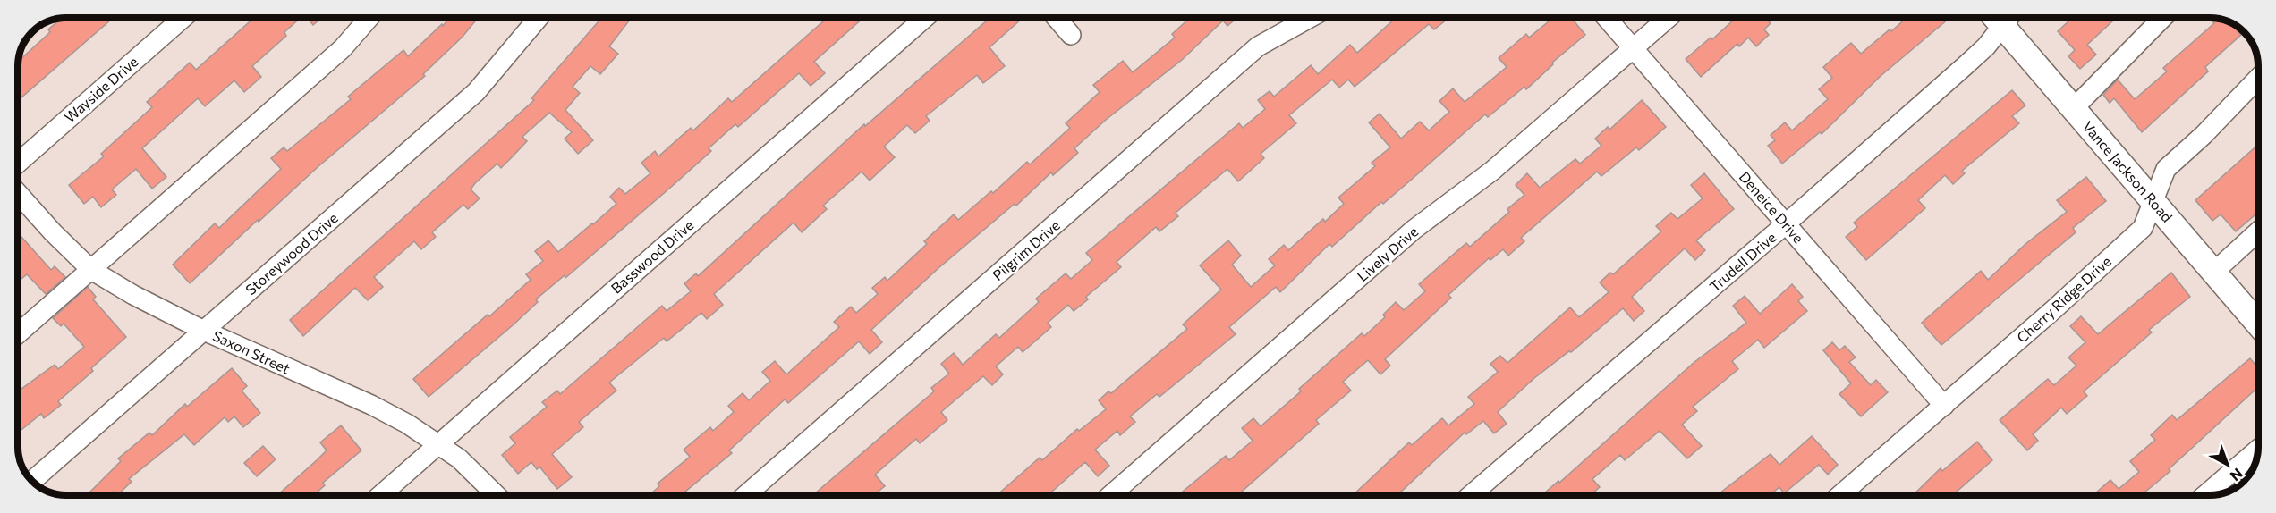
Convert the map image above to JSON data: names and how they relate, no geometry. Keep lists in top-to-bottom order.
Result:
{
  "streets": {
    "main road": ["Vance Jackson Road"],
    "street": [
      "Wayside Drive",
      "Deneice Drive",
      "Pilgrim Drive",
      "Storeywood Drive",
      "Lively Drive",
      "Basswood Drive",
      "Trudell Drive",
      "Cherry Ridge Drive",
      "Saxon Street"
    ]
  },
  "crossings": [
    ["Vance Jackson Road", "Cherry Ridge Drive"],
    ["Deneice Drive", "Lively Drive"],
    ["Deneice Drive", "Trudell Drive"],
    ["Deneice Drive", "Cherry Ridge Drive"],
    ["Storeywood Drive", "Saxon Street"],
    ["Basswood Drive", "Saxon Street"]
  ],
  "north": "bottom right"
}
